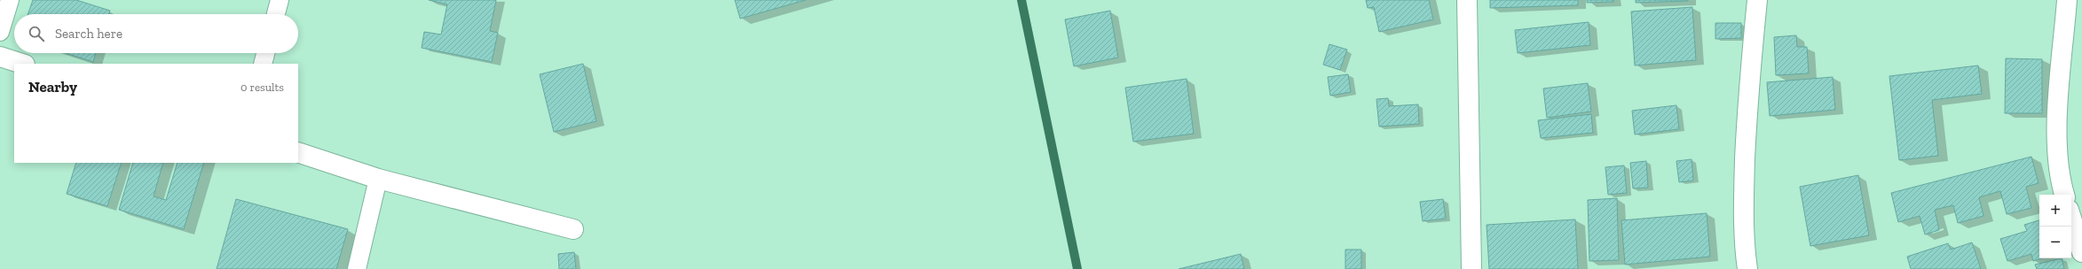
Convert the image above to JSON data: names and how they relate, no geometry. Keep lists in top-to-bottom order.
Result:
{
  "page": {
    "search": "Search here",
    "heading": ["Nearby", "0 results"],
    "map_buttons": ["+", "−"]
  }
}
